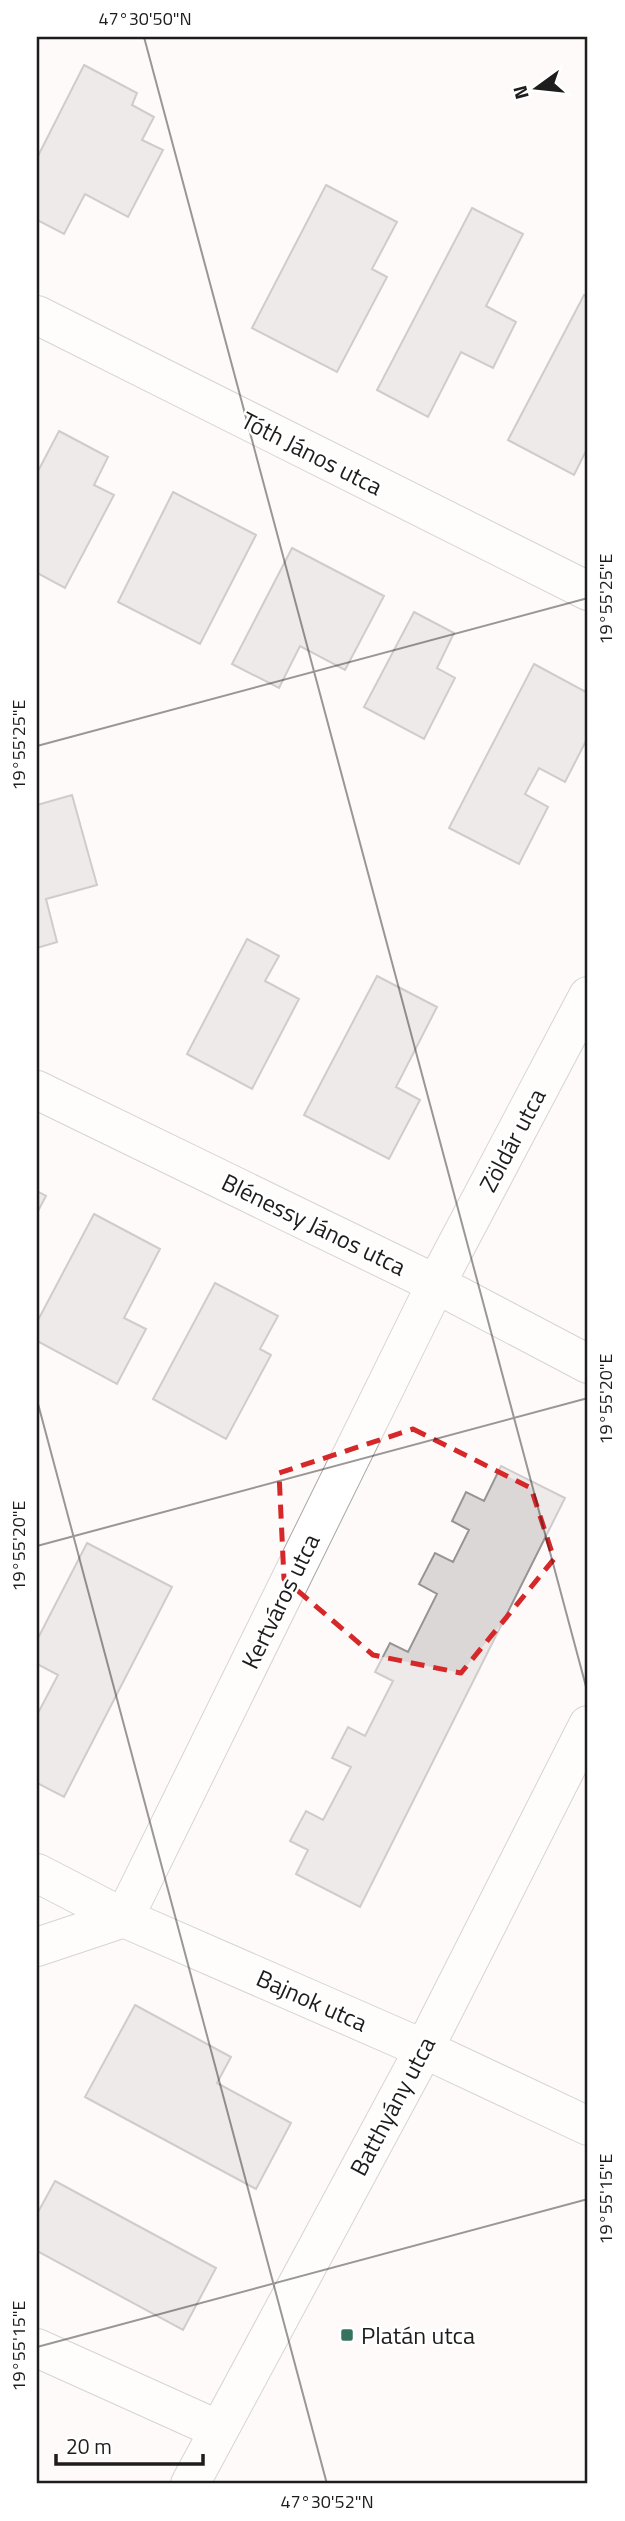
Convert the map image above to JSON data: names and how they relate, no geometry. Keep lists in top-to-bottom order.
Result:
{
  "streets": {
    "street": [
      "Tóth János utca",
      "Zöldár utca",
      "Blénessy János utca",
      "Kertváros utca",
      "Bajnok utca",
      "Batthyány utca"
    ]
  },
  "crossings": [
    ["Zöldár utca", "Blénessy János utca"],
    ["Zöldár utca", "Kertváros utca"],
    ["Blénessy János utca", "Kertváros utca"],
    ["Kertváros utca", "Bajnok utca"],
    ["Bajnok utca", "Batthyány utca"]
  ],
  "places": {
    "transit": ["Platán utca"]
  },
  "scale_bar": "20 m",
  "north": "left",
  "coordinates": [
    "47°30'50\"N",
    "19°55'25\"E",
    "19°55'20\"E",
    "19°55'15\"E",
    "47°30'52\"N"
  ]
}
